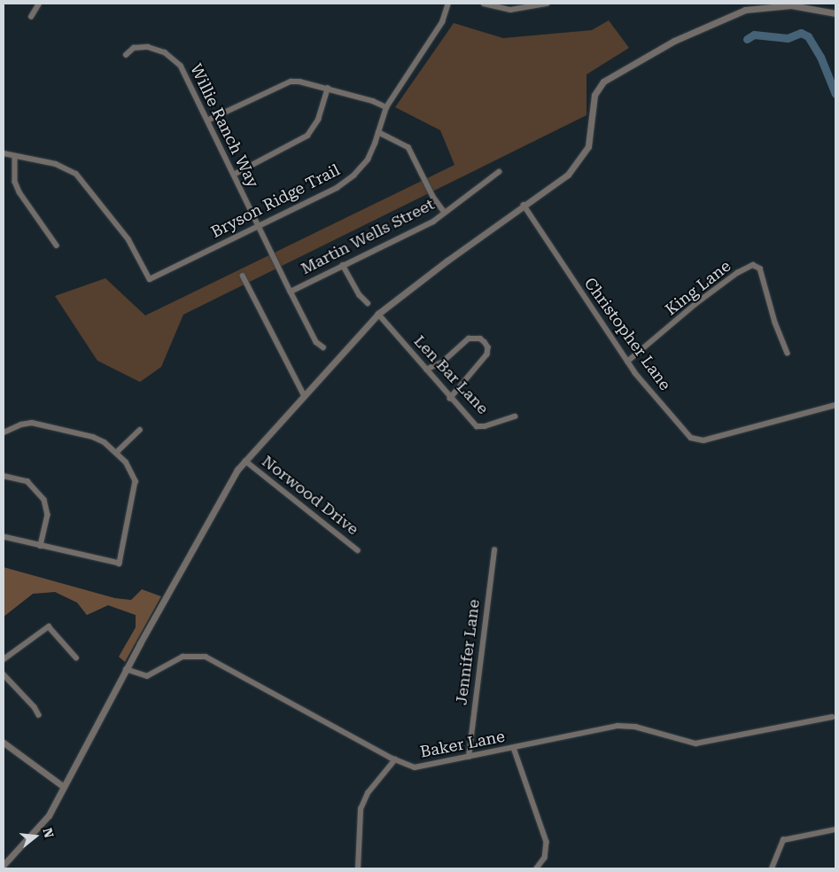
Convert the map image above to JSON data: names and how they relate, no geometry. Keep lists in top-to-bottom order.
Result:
{
  "streets": {
    "street": [
      "Willie Ranch Way",
      "Bryson Ridge Trail",
      "Martin Wells Street",
      "King Lane",
      "Christopher Lane",
      "Len Bar Lane",
      "Norwood Drive",
      "Jennifer Lane",
      "Baker Lane"
    ]
  },
  "crossings": [
    ["Willie Ranch Way", "Bryson Ridge Trail"],
    ["Willie Ranch Way", "Martin Wells Street"],
    ["King Lane", "Christopher Lane"],
    ["Jennifer Lane", "Baker Lane"]
  ],
  "north": "right"
}
